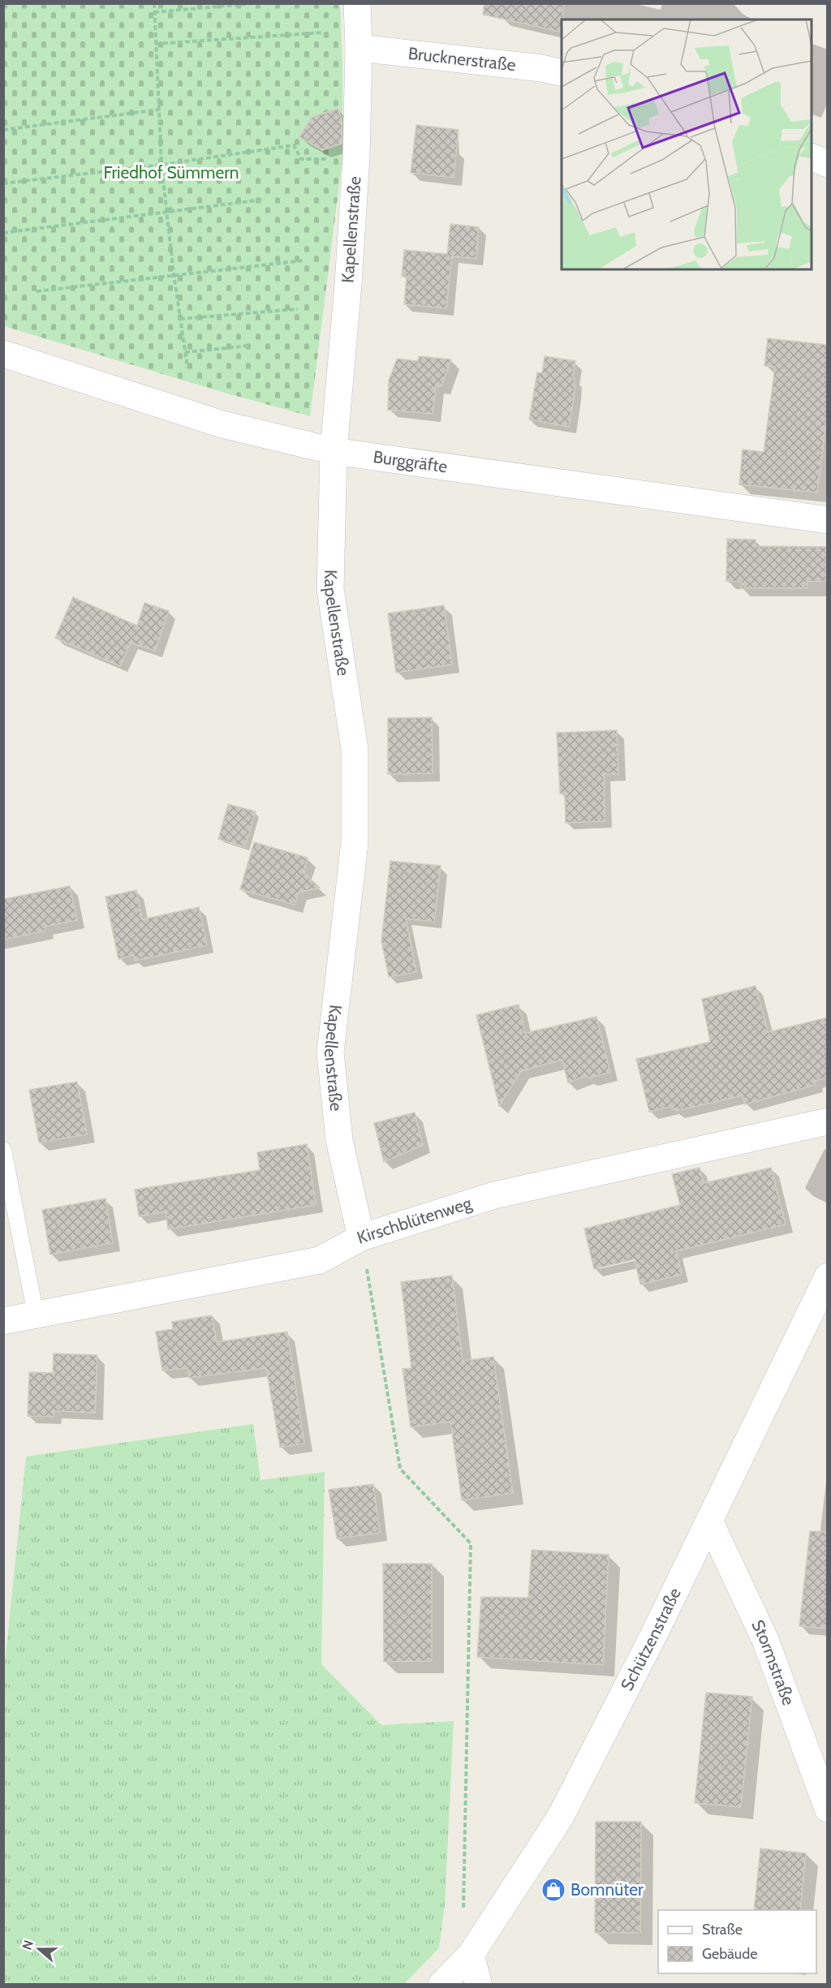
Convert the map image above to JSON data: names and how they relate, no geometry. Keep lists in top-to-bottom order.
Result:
{
  "streets": {
    "street": [
      "Brucknerstraße",
      "Kapellenstraße",
      "Burggräfte",
      "Kirschblütenweg",
      "Schützenstraße",
      "Stormstraße"
    ]
  },
  "crossings": [
    ["Brucknerstraße", "Kapellenstraße"],
    ["Kapellenstraße", "Burggräfte"],
    ["Kapellenstraße", "Kirschblütenweg"],
    ["Schützenstraße", "Stormstraße"]
  ],
  "parks": ["Friedhof Sümmern"],
  "places": {
    "shop": ["Bomnüter"]
  },
  "legend": ["Straße", "Gebäude"],
  "north": "left"
}
